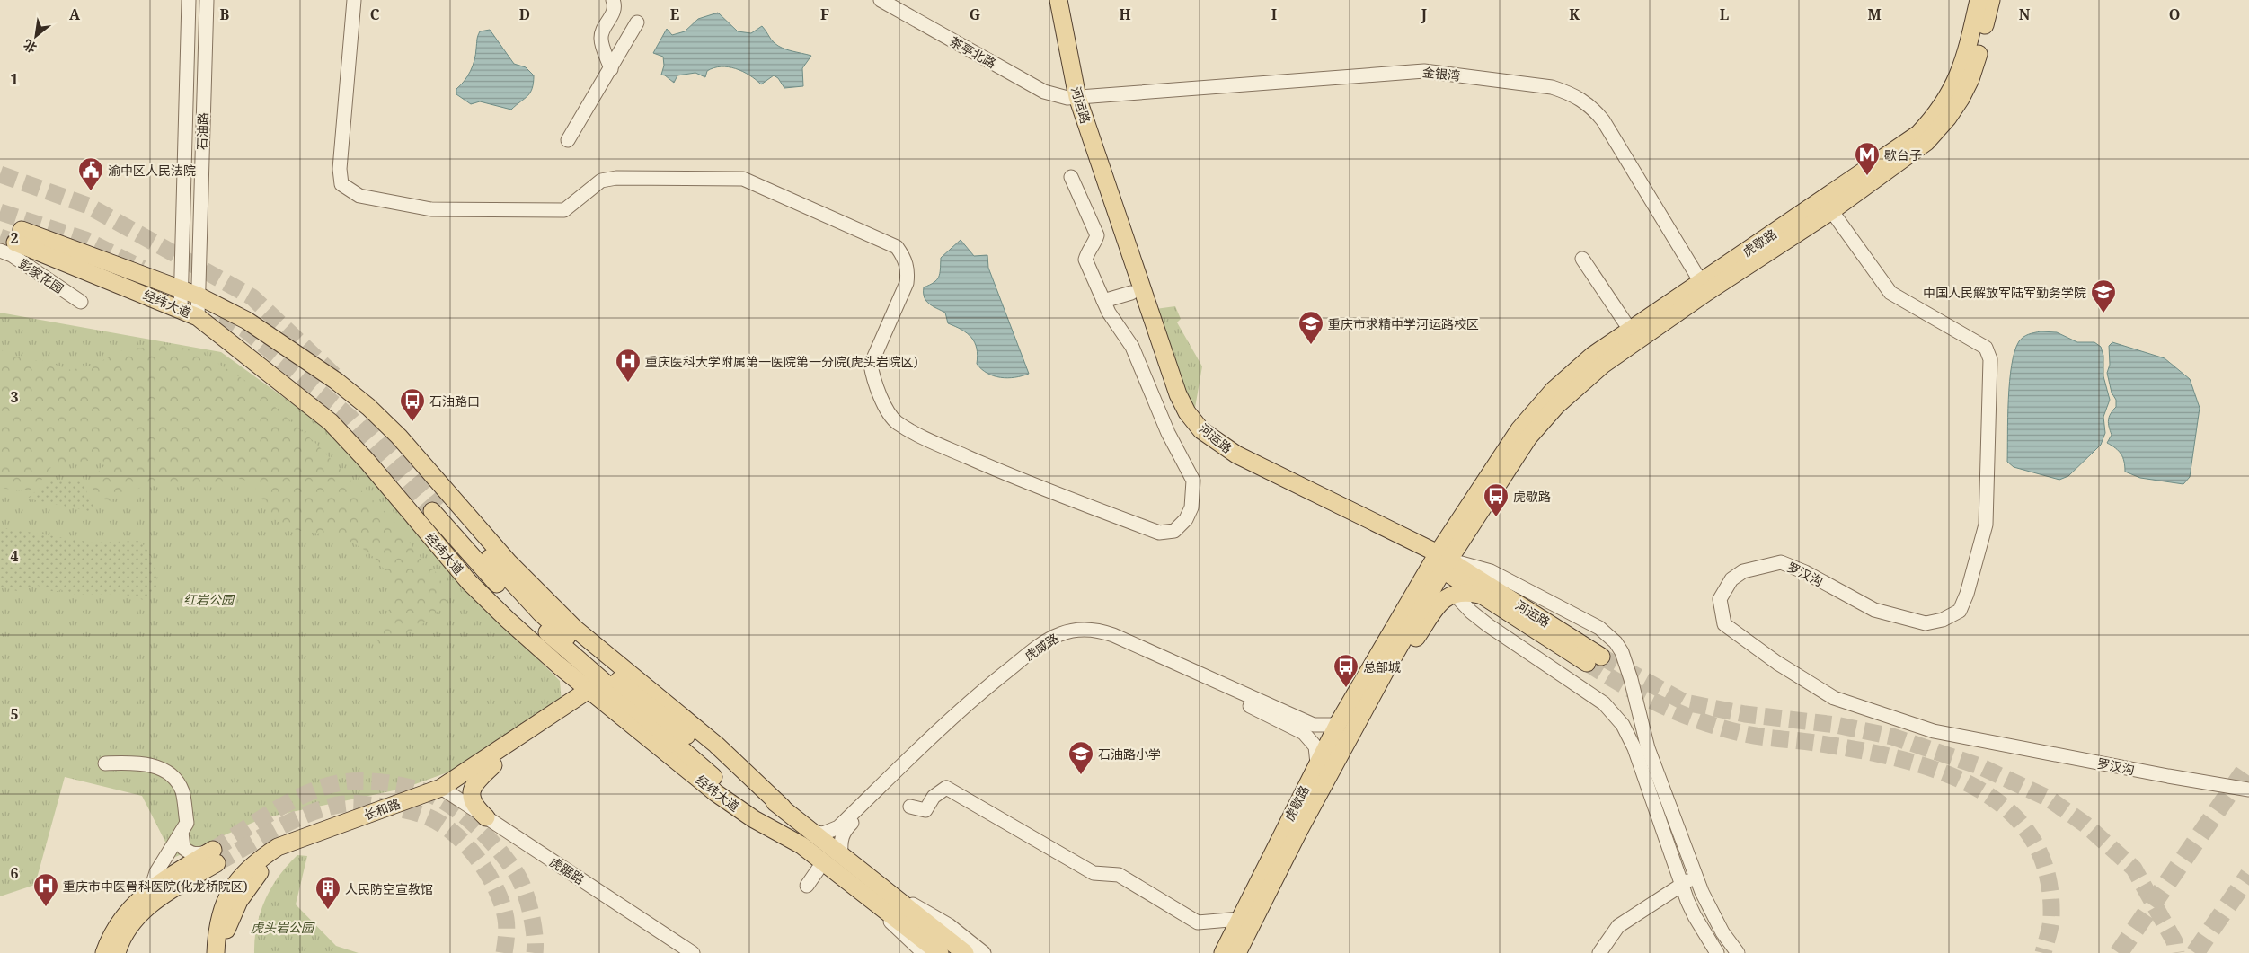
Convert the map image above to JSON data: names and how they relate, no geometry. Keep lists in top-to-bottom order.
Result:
{
  "streets": {
    "main road": [
      "河运路",
      "虎歇路",
      "经纬大道",
      "长和路"
    ],
    "street": [
      "茶亭北路",
      "金银湾",
      "石油路",
      "彭家花园",
      "罗汉沟",
      "虎威路",
      "虎踞路"
    ]
  },
  "crossings": [
    ["茶亭北路", "金银湾"],
    ["茶亭北路", "河运路"],
    ["金银湾", "河运路"],
    ["金银湾", "虎歇路"],
    ["河运路", "虎歇路"],
    ["石油路", "经纬大道"],
    ["虎歇路", "罗汉沟"],
    ["虎歇路", "虎威路"],
    ["经纬大道", "长和路"],
    ["长和路", "虎踞路"]
  ],
  "parks": ["红岩公园", "虎头岩公园"],
  "places": {
    "metro station": ["歇台子"],
    "public building": ["渝中区人民法院"],
    "school or university": ["中国人民解放军陆军勤务学院", "重庆市求精中学河运路校区", "石油路小学"],
    "hospital": ["重庆医科大学附属第一医院第一分院(虎头岩院区)", "重庆市中医骨科医院(化龙桥院区)"],
    "bus stop": ["石油路口", "虎歇路", "总部城"],
    "building": ["人民防空宣教馆"]
  },
  "north": "bottom left",
  "grid": {
    "columns": [
      "A",
      "B",
      "C",
      "D",
      "E",
      "F",
      "G",
      "H",
      "I",
      "J",
      "K",
      "L",
      "M",
      "N",
      "O"
    ],
    "rows": [
      "1",
      "2",
      "3",
      "4",
      "5",
      "6"
    ]
  }
}
